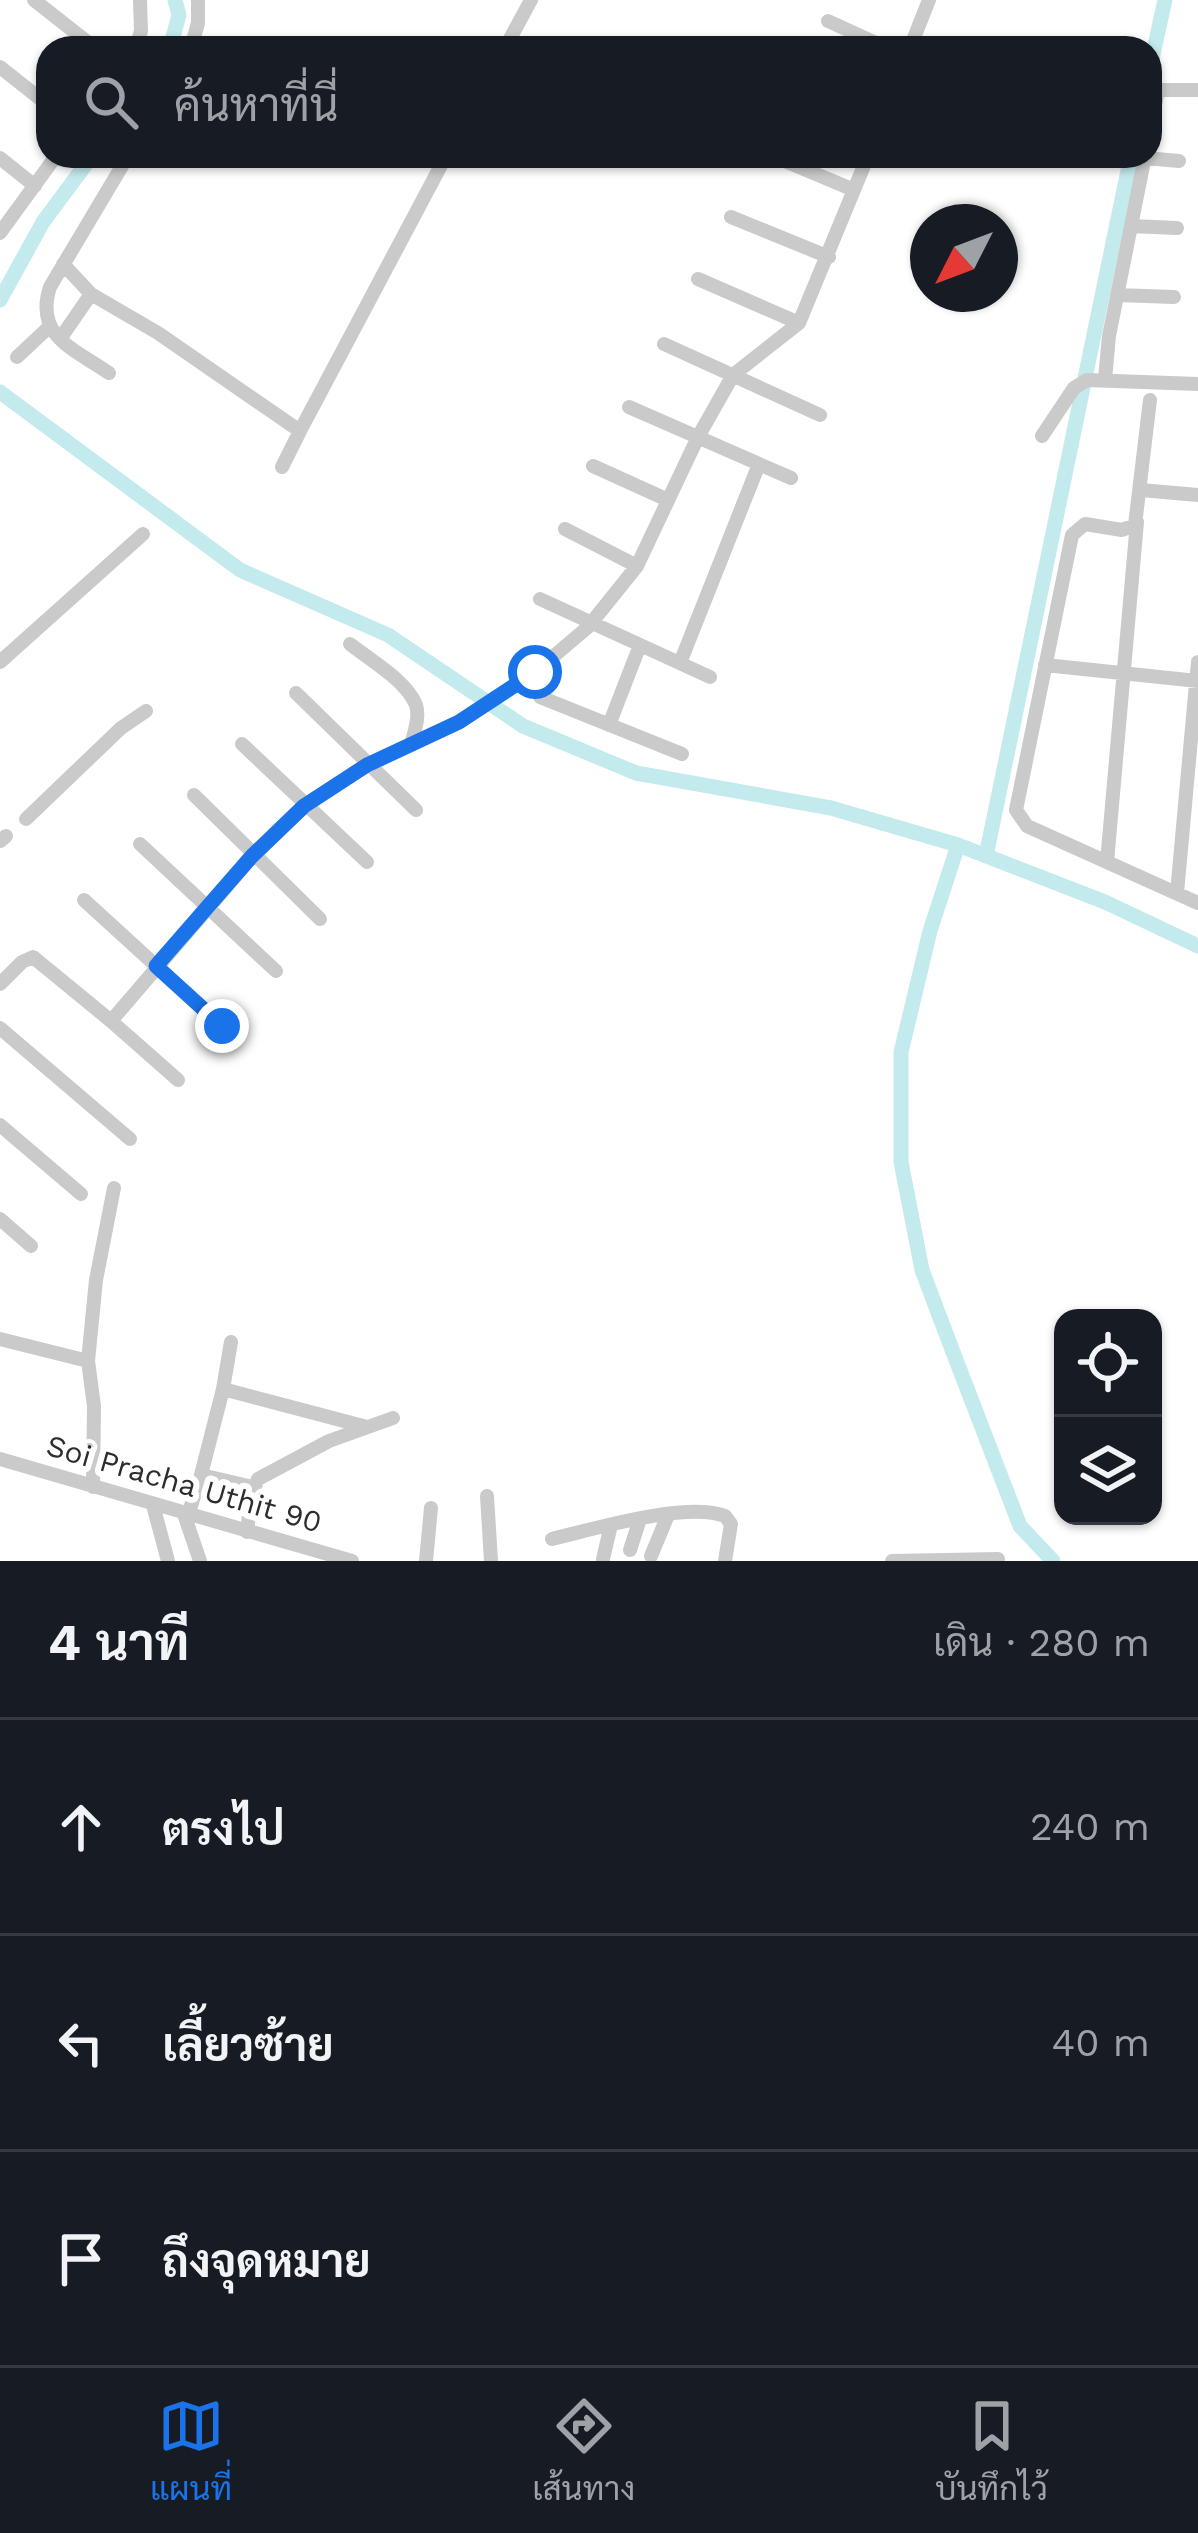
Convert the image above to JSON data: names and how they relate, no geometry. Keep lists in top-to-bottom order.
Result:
{
  "streets": {
    "street": ["Soi Pracha Uthit 90"]
  },
  "north": "bottom left",
  "page": {
    "search": "ค้นหาที่นี่",
    "heading": ["4 นาที", "เดิน · 280 m"],
    "list": [
      ["ตรงไป", "240 m"],
      ["เลี้ยวซ้าย", "40 m"],
      "ถึงจุดหมาย"
    ],
    "nav": ["แผนที่", "เส้นทาง", "บันทึกไว้"]
  }
}
